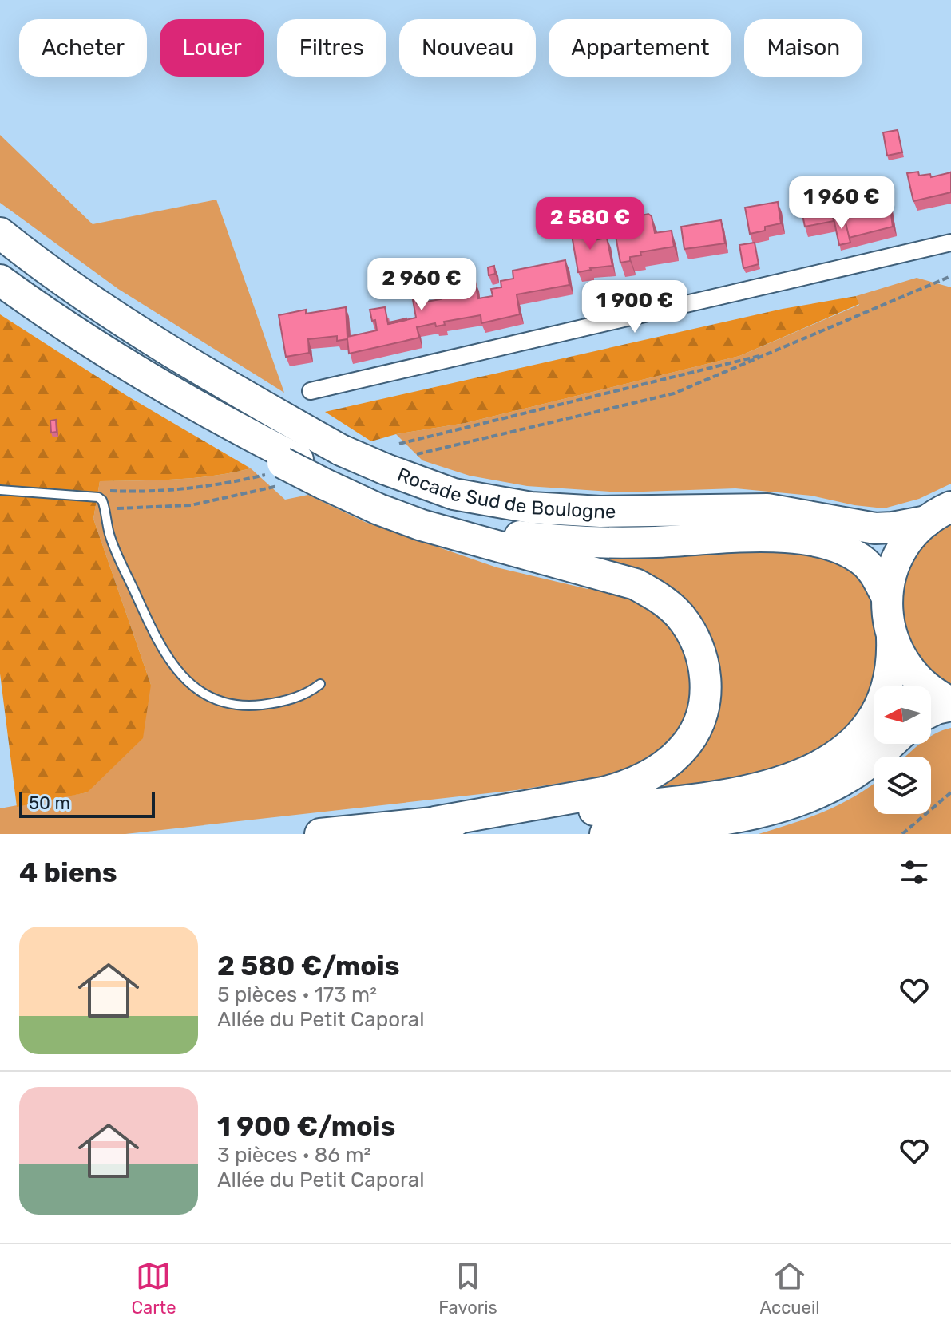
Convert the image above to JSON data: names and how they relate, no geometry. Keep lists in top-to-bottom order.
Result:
{
  "streets": {
    "highway": ["Rocade Sud de Boulogne"]
  },
  "scale_bar": "50 m",
  "north": "left",
  "page": {
    "chip": [
      "Acheter",
      "Louer",
      "Filtres",
      "Nouveau",
      "Appartement",
      "Maison"
    ],
    "price": [
      "1 960 €",
      "2 580 €",
      "2 960 €",
      "1 900 €"
    ],
    "scale": "50 m",
    "heading": "4 biens",
    "list": [
      {
        "name": "2 580 €/mois",
        "note": "5 pièces · 173 m² · Allée du Petit Caporal"
      },
      {
        "name": "1 900 €/mois",
        "note": "3 pièces · 86 m² · Allée du Petit Caporal"
      }
    ],
    "tabs": ["Carte", "Favoris", "Accueil"]
  }
}
